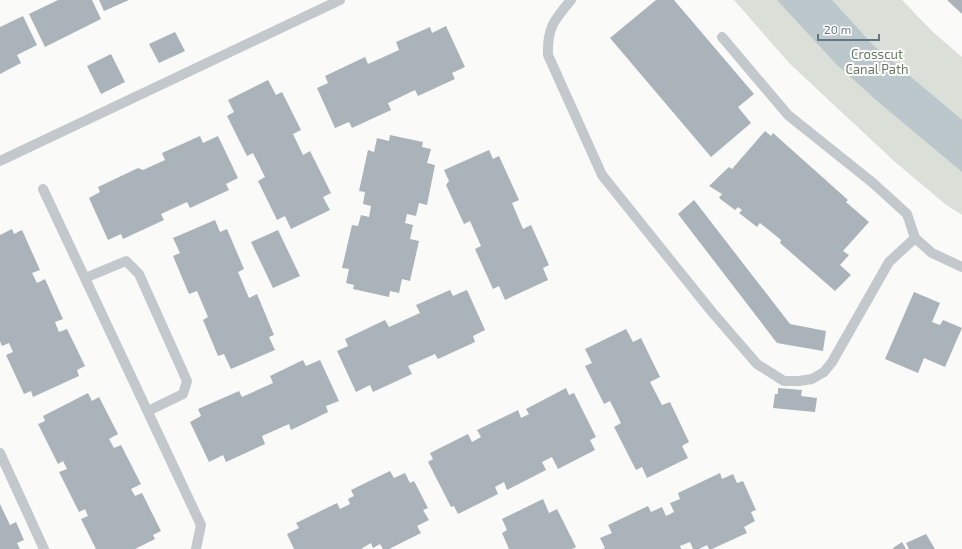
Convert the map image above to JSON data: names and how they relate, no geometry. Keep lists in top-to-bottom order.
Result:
{
  "parks": ["Crosscut Canal Path"],
  "scale_bar": "20 m"
}
